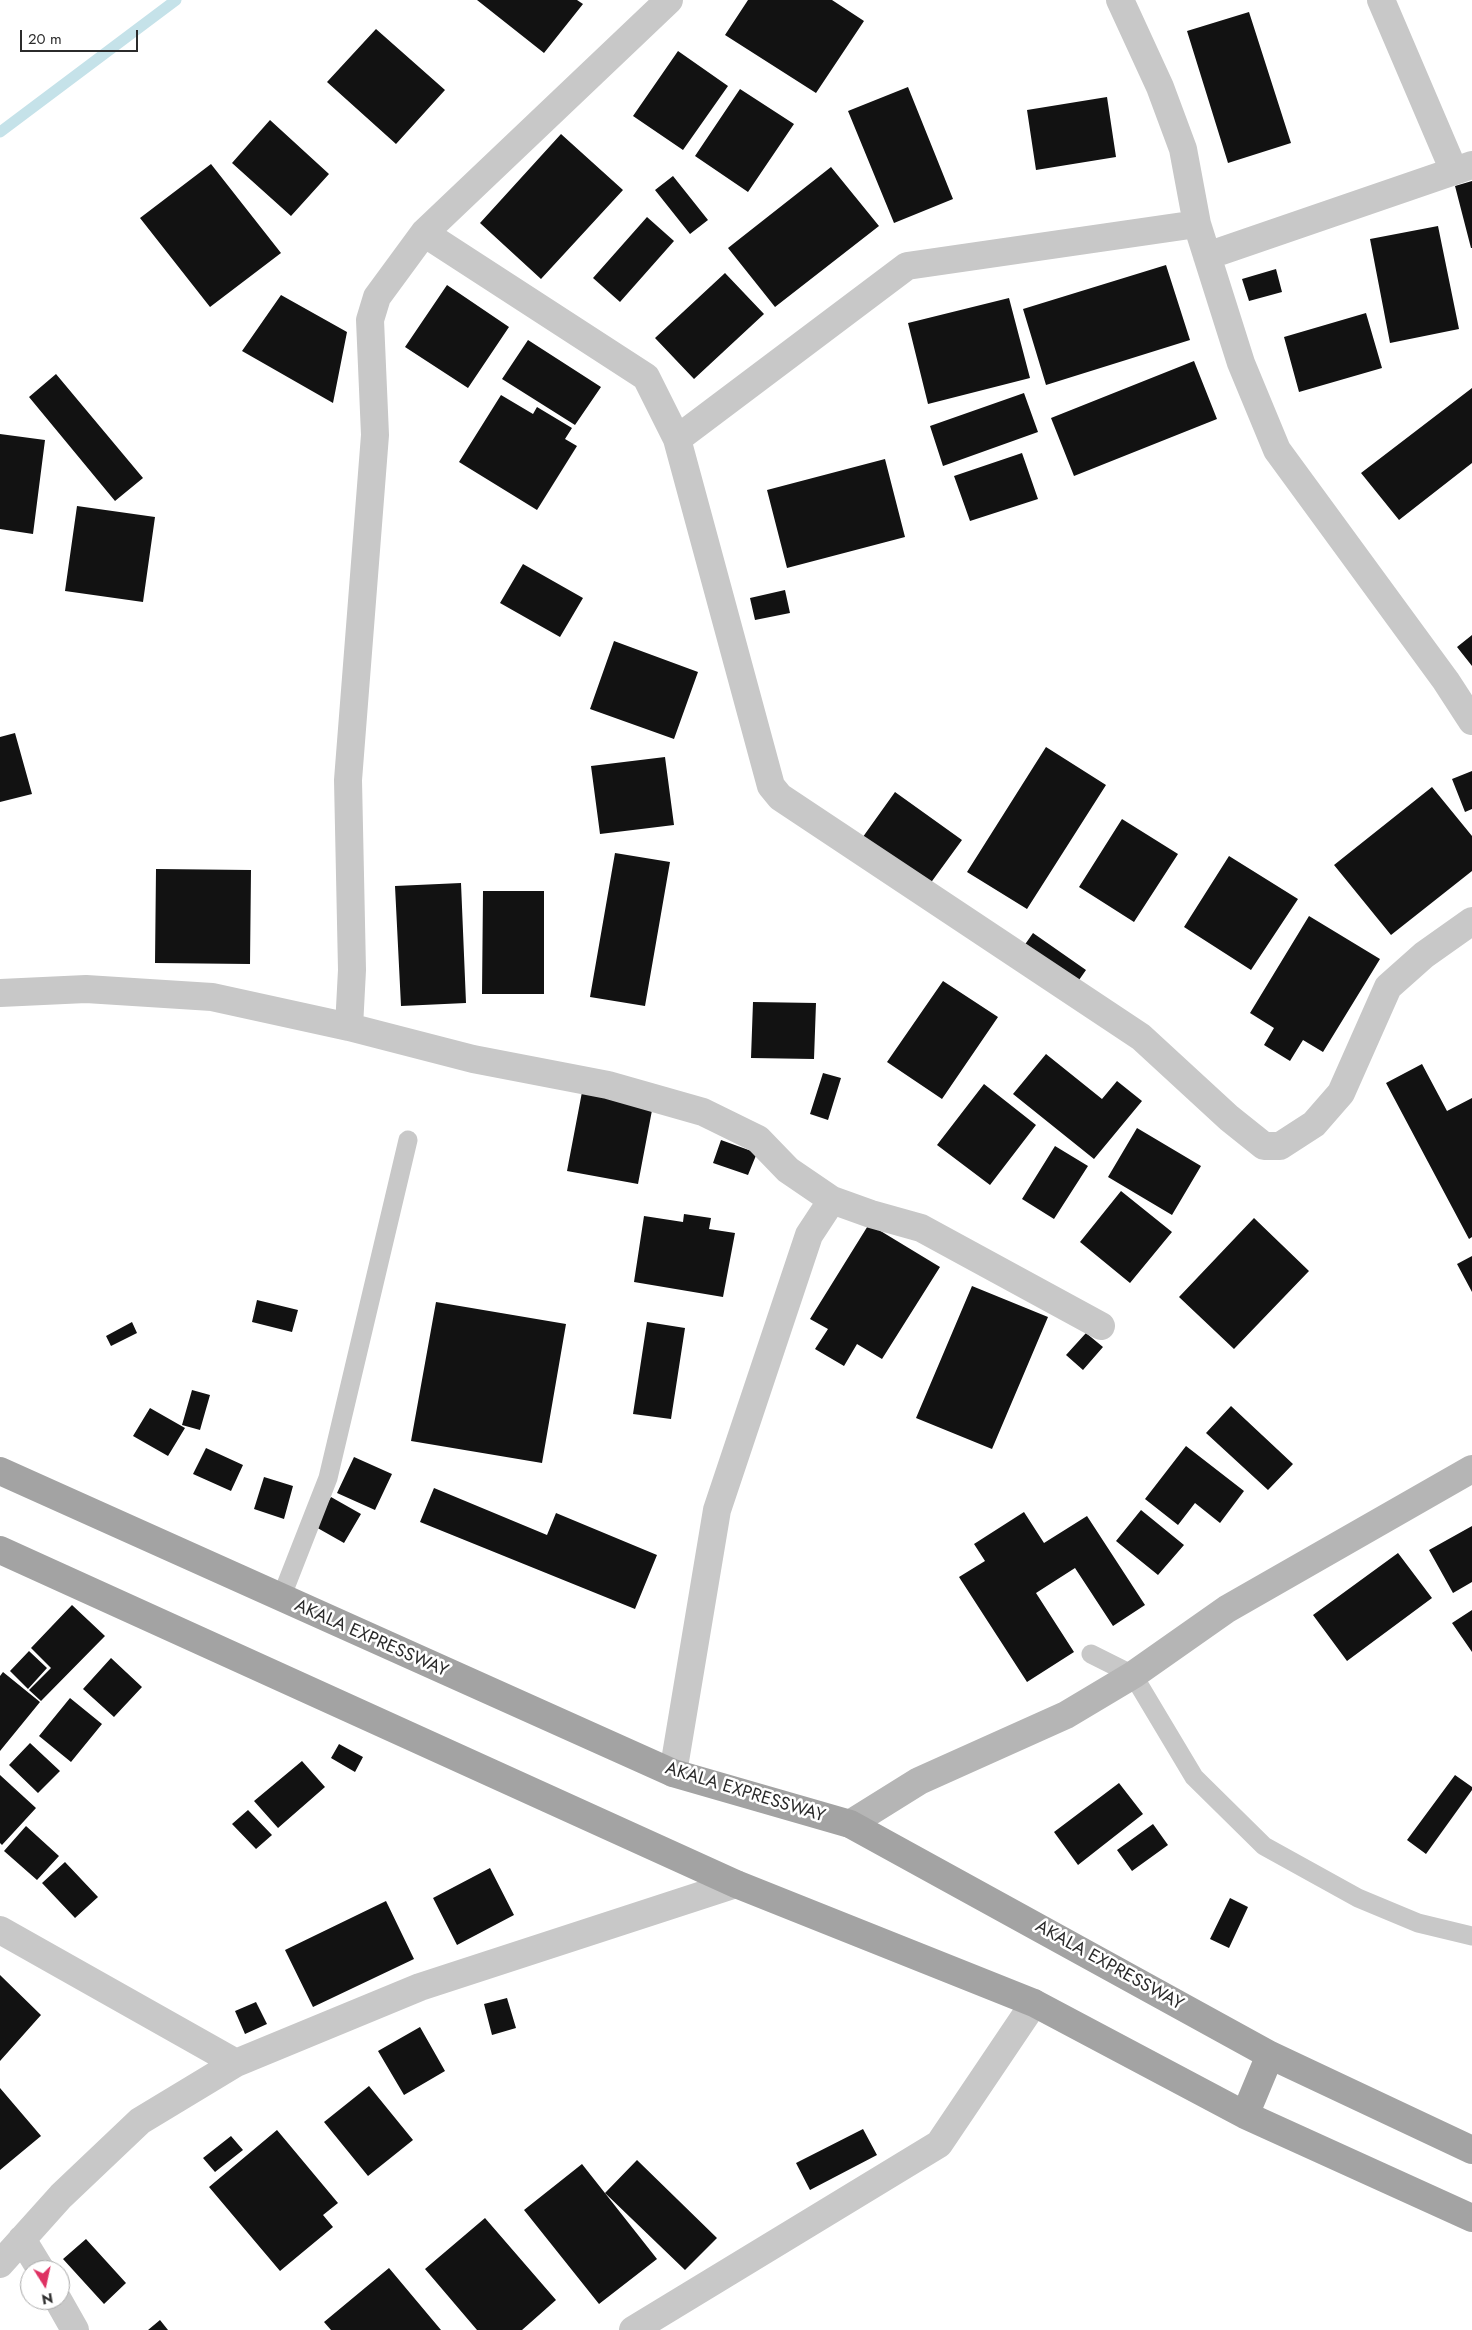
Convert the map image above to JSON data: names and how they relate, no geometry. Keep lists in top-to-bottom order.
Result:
{
  "streets": {
    "main road": ["AKALA EXPRESSWAY"]
  },
  "scale_bar": "20 m",
  "north": "bottom"
}
